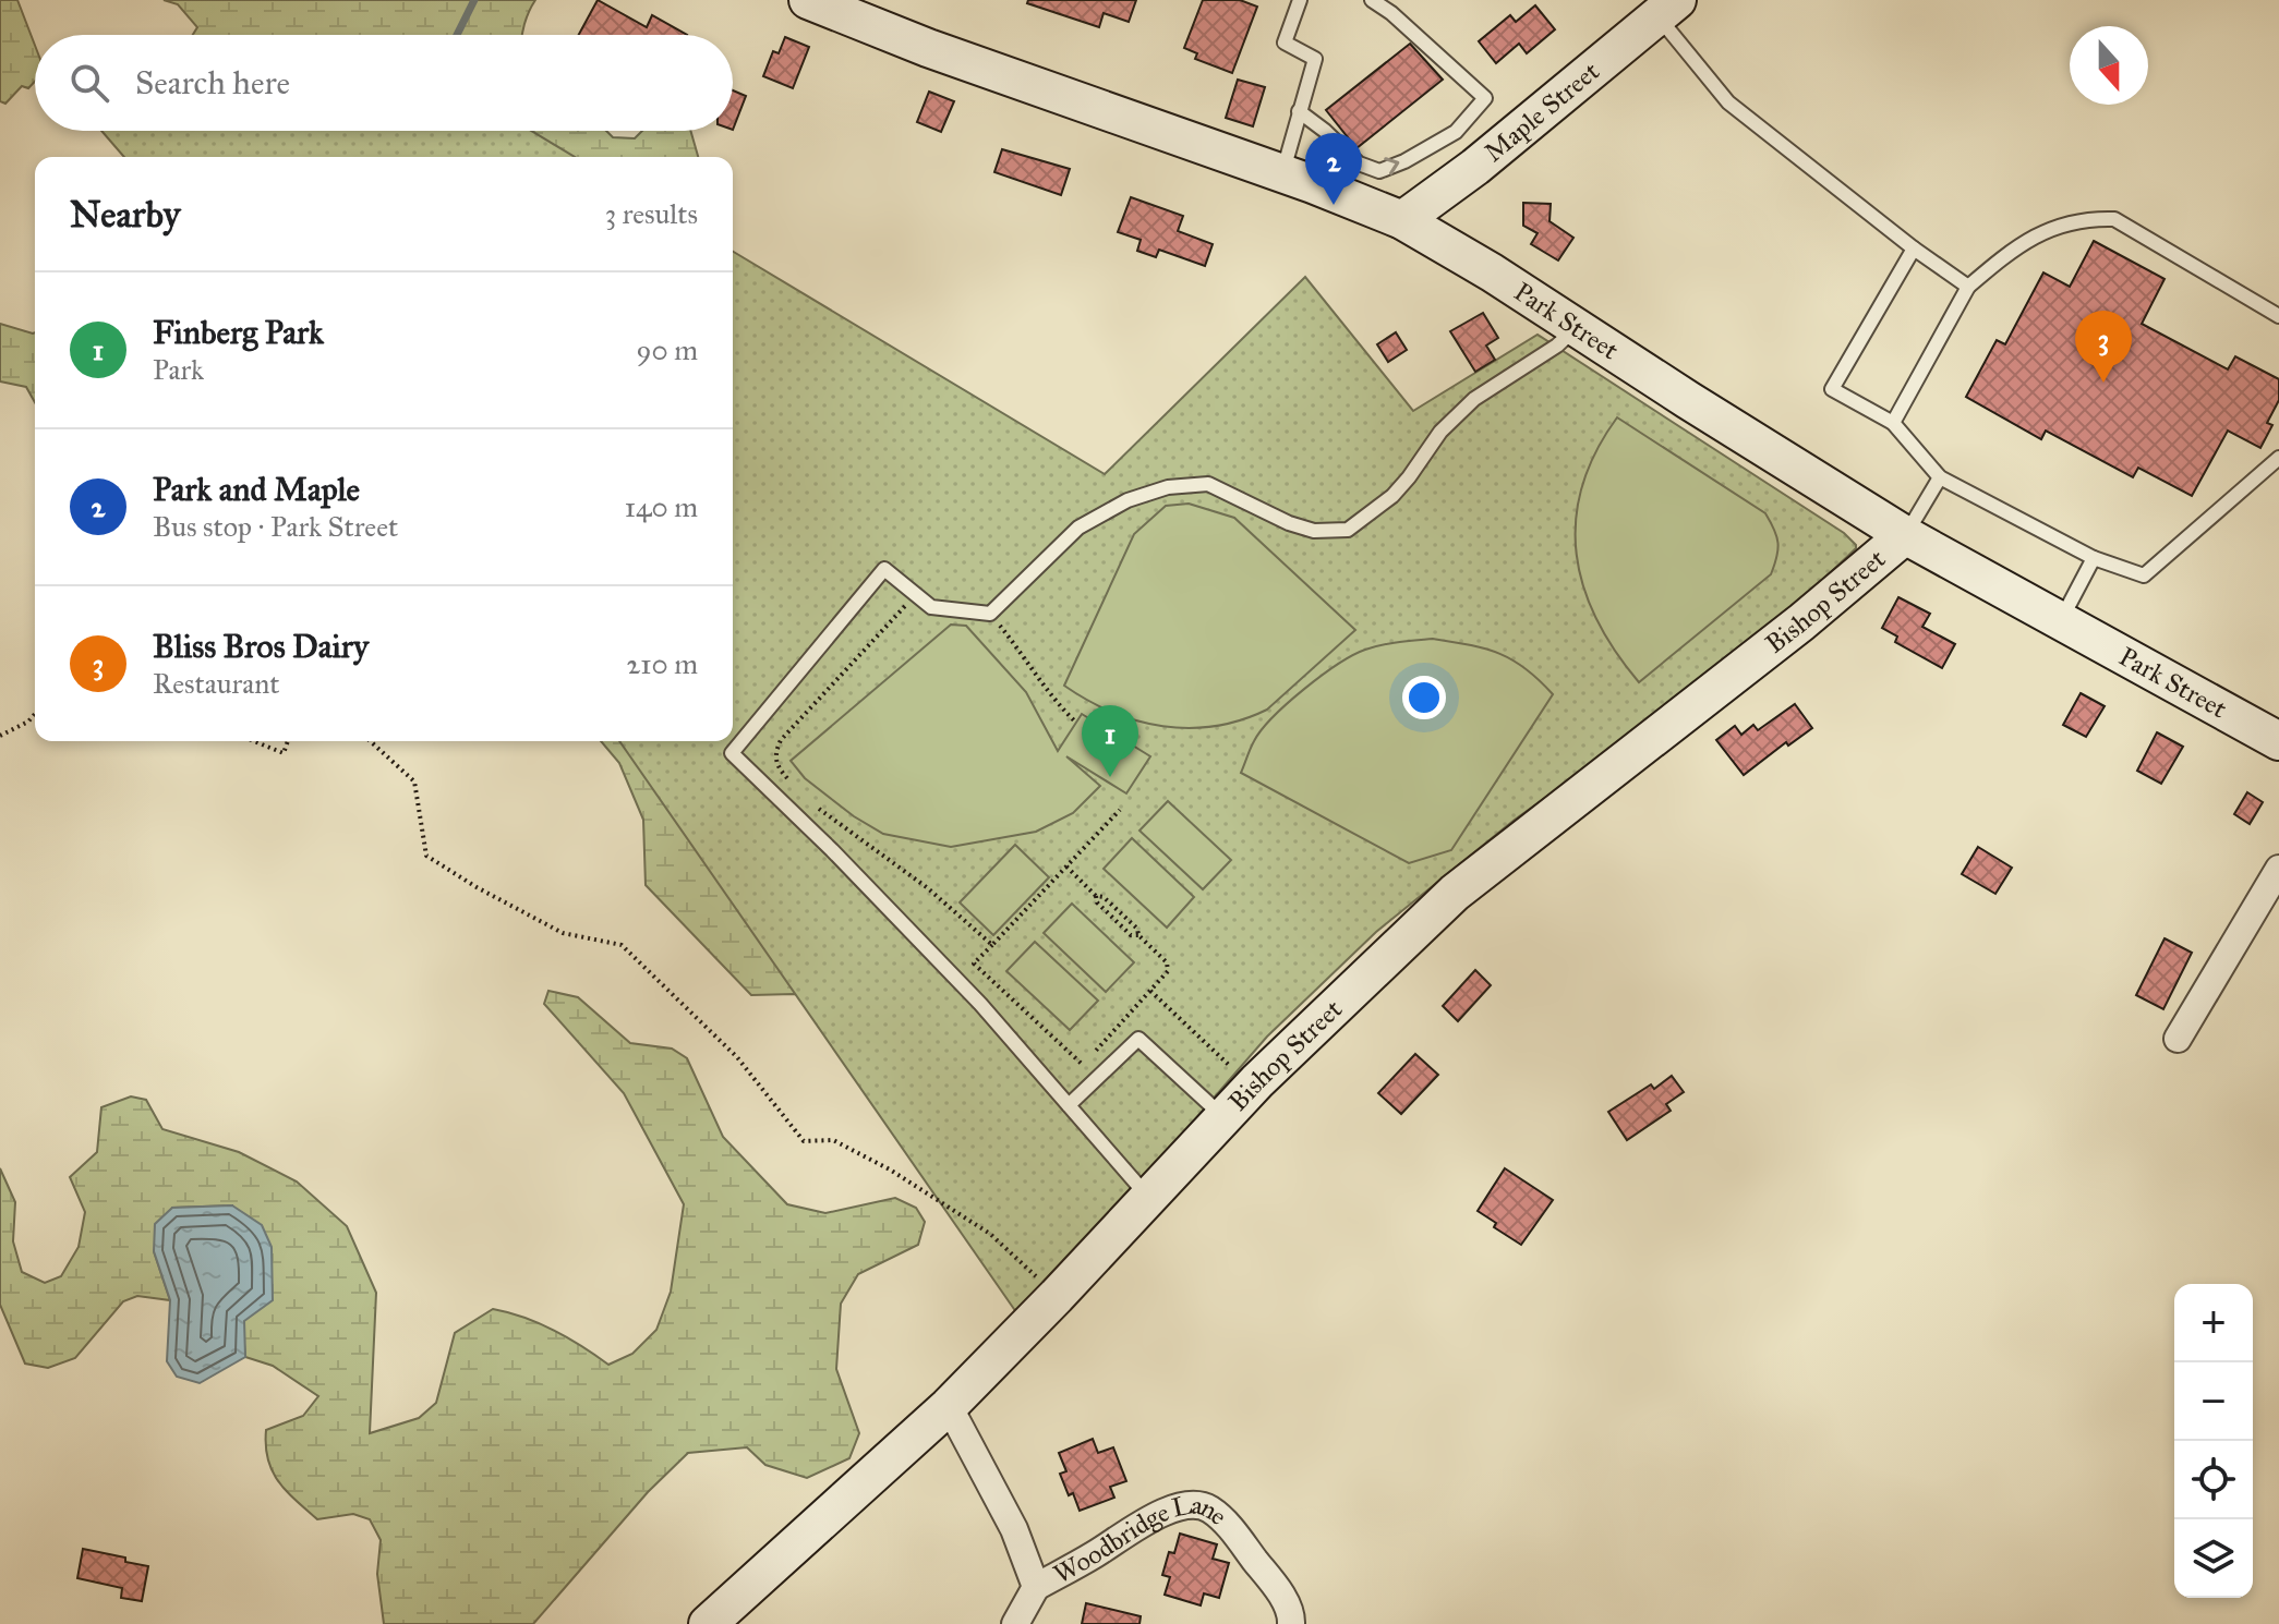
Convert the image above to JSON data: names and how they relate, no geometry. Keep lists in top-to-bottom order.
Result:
{
  "streets": {
    "main road": ["Maple Street", "Park Street", "Bishop Street"],
    "street": ["Woodbridge Lane"]
  },
  "crossings": [
    ["Maple Street", "Park Street"],
    ["Park Street", "Bishop Street"]
  ],
  "north": "bottom",
  "page": {
    "search": "Search here",
    "pins": ["2", "3", "1"],
    "heading": ["Nearby", "3 results"],
    "list": [
      {
        "mark": "1",
        "name": "Finberg Park",
        "note": "Park",
        "value": "90 m"
      },
      {
        "mark": "2",
        "name": "Park and Maple",
        "note": "Bus stop · Park Street",
        "value": "140 m"
      },
      {
        "mark": "3",
        "name": "Bliss Bros Dairy",
        "note": "Restaurant",
        "value": "210 m"
      }
    ],
    "map_buttons": ["+", "−"]
  }
}
